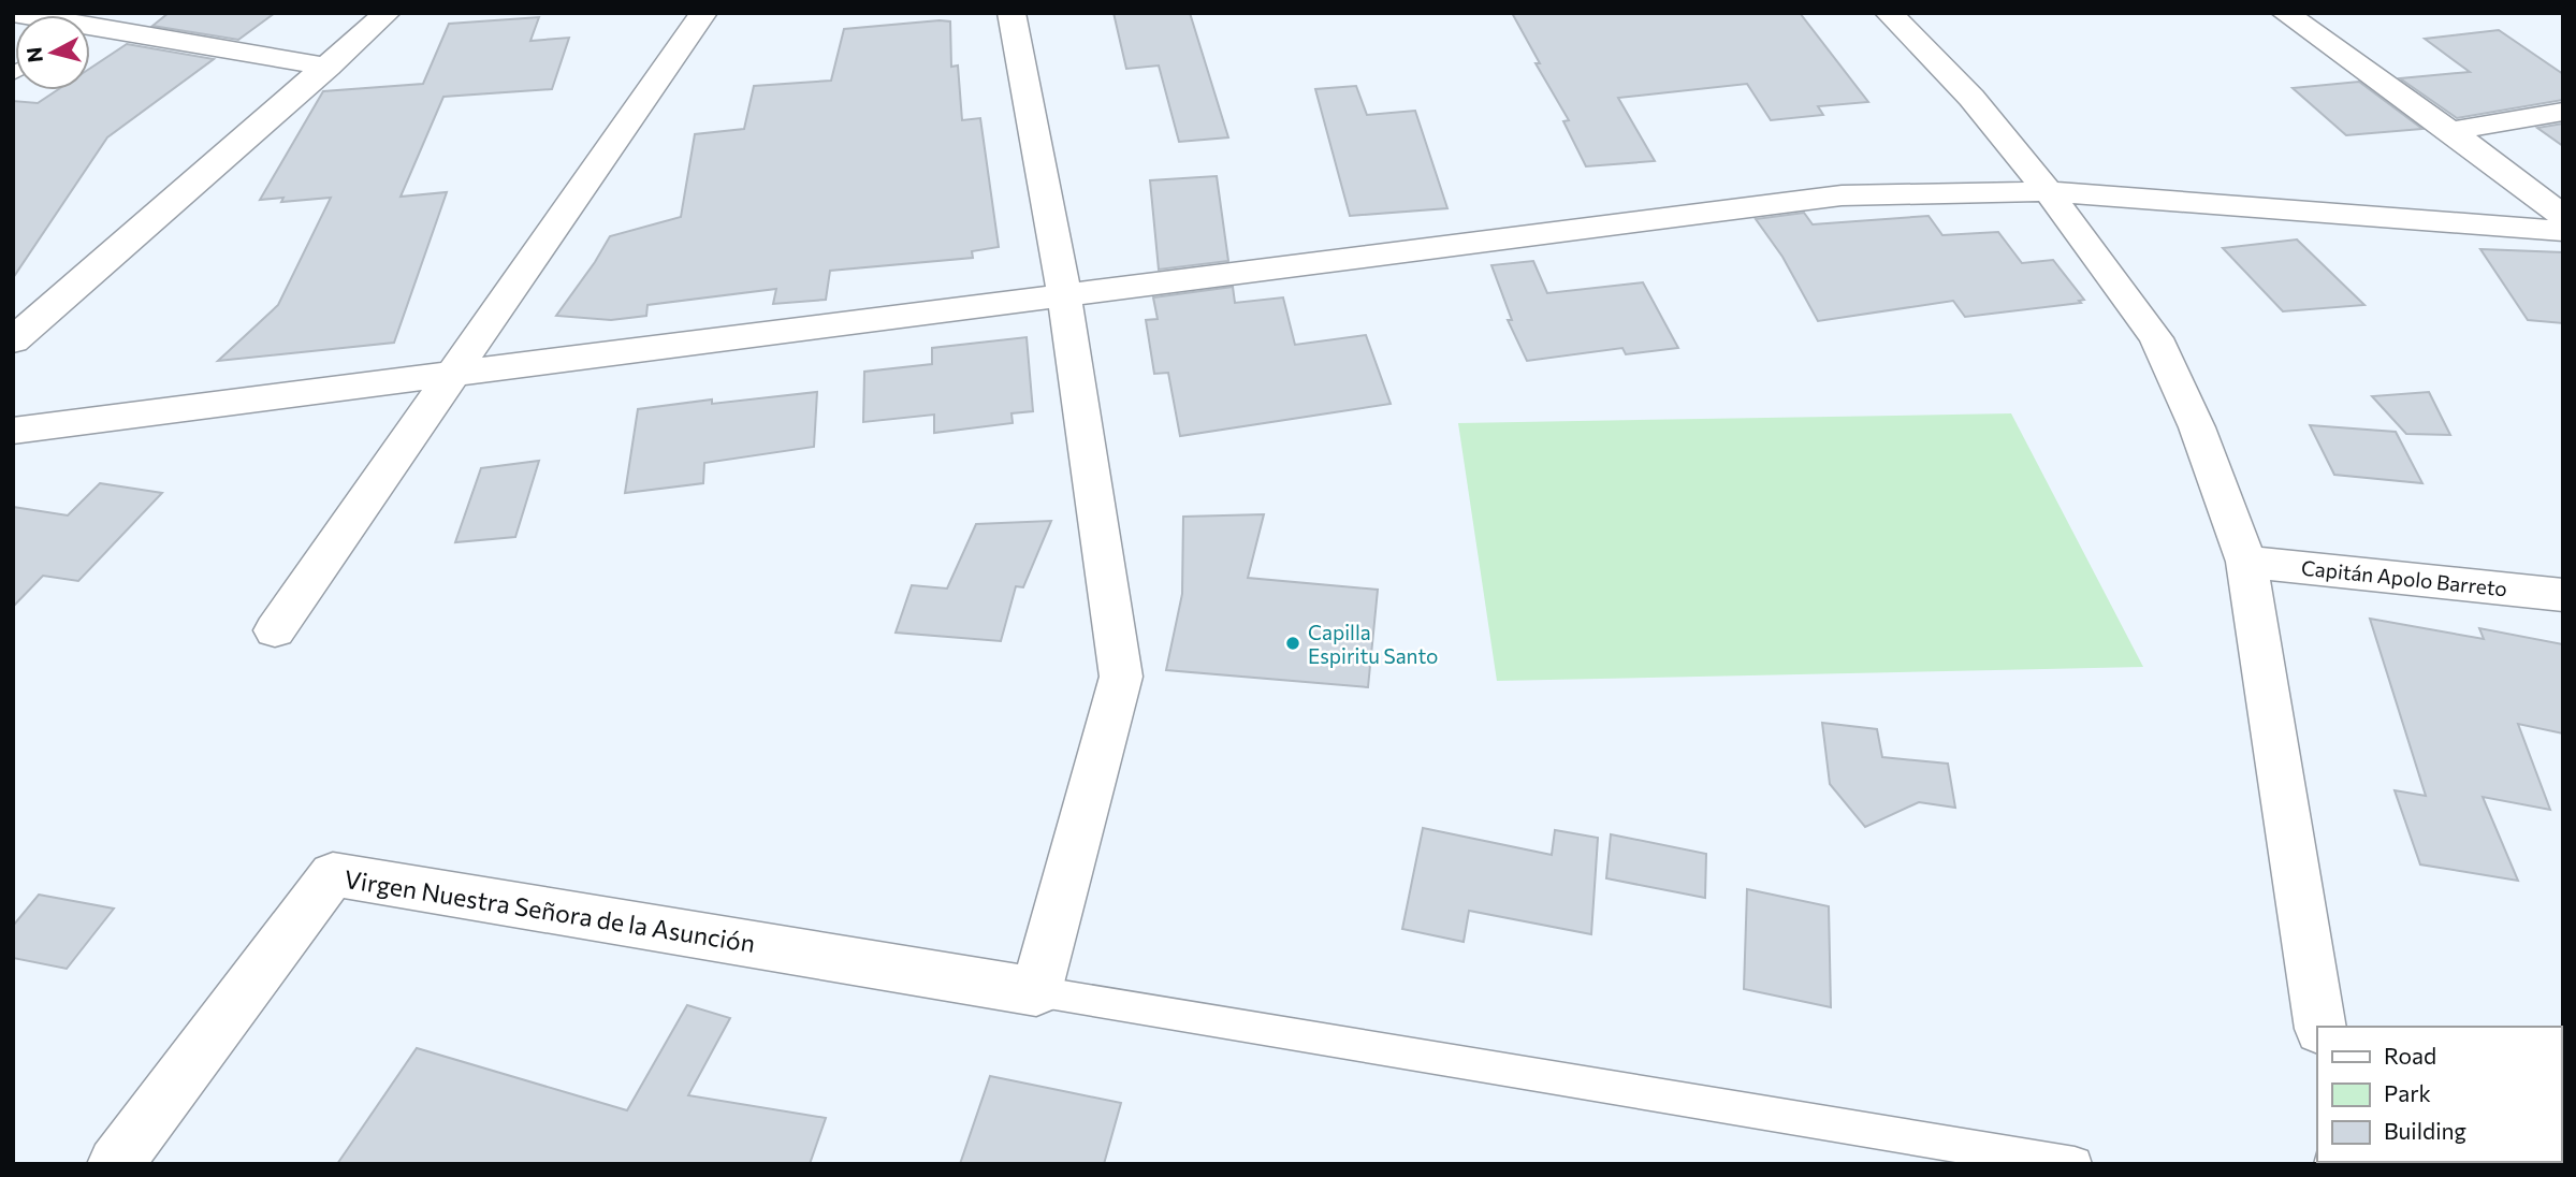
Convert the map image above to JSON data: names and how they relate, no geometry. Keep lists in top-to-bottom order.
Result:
{
  "streets": {
    "street": ["Capitán Apolo Barreto", "Virgen Nuestra Señora de la Asunción"]
  },
  "places": ["Capilla Espiritu Santo"],
  "legend": ["Road", "Park", "Building"],
  "north": "left"
}
